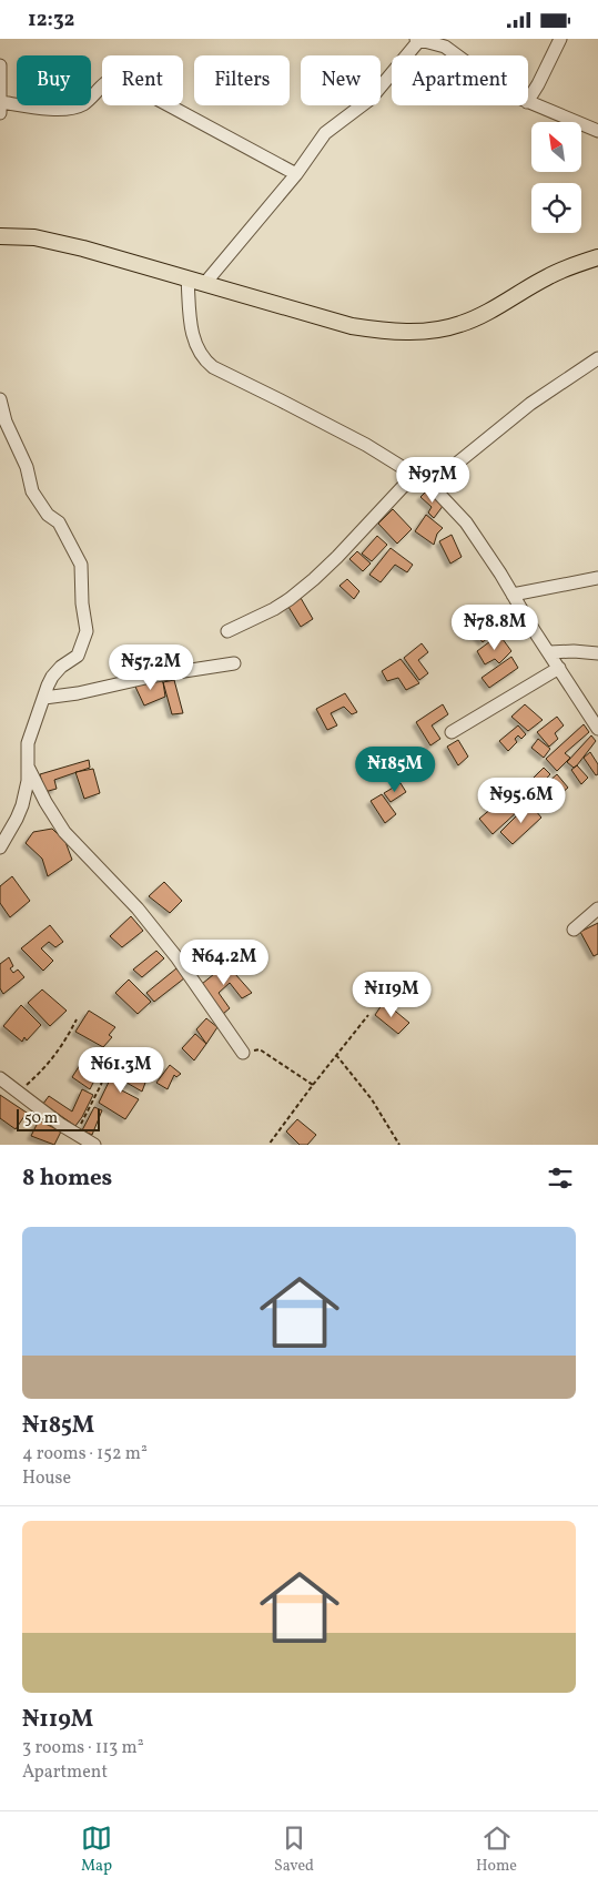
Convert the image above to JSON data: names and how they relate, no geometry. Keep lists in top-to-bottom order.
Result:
{
  "scale_bar": "50 m",
  "north": "top left",
  "page": {
    "status": "12:32",
    "chip": [
      "Buy",
      "Rent",
      "Filters",
      "New",
      "Apartment"
    ],
    "price": [
      "₦97M",
      "₦78.8M",
      "₦57.2M",
      "₦185M",
      "₦95.6M",
      "₦64.2M",
      "₦119M",
      "₦61.3M"
    ],
    "scale": "50 m",
    "heading": "8 homes",
    "list": [
      {
        "name": "₦185M",
        "note": "4 rooms · 152 m² · House"
      },
      {
        "name": "₦119M",
        "note": "3 rooms · 113 m² · Apartment"
      }
    ],
    "tabs": ["Map", "Saved", "Home"]
  }
}
